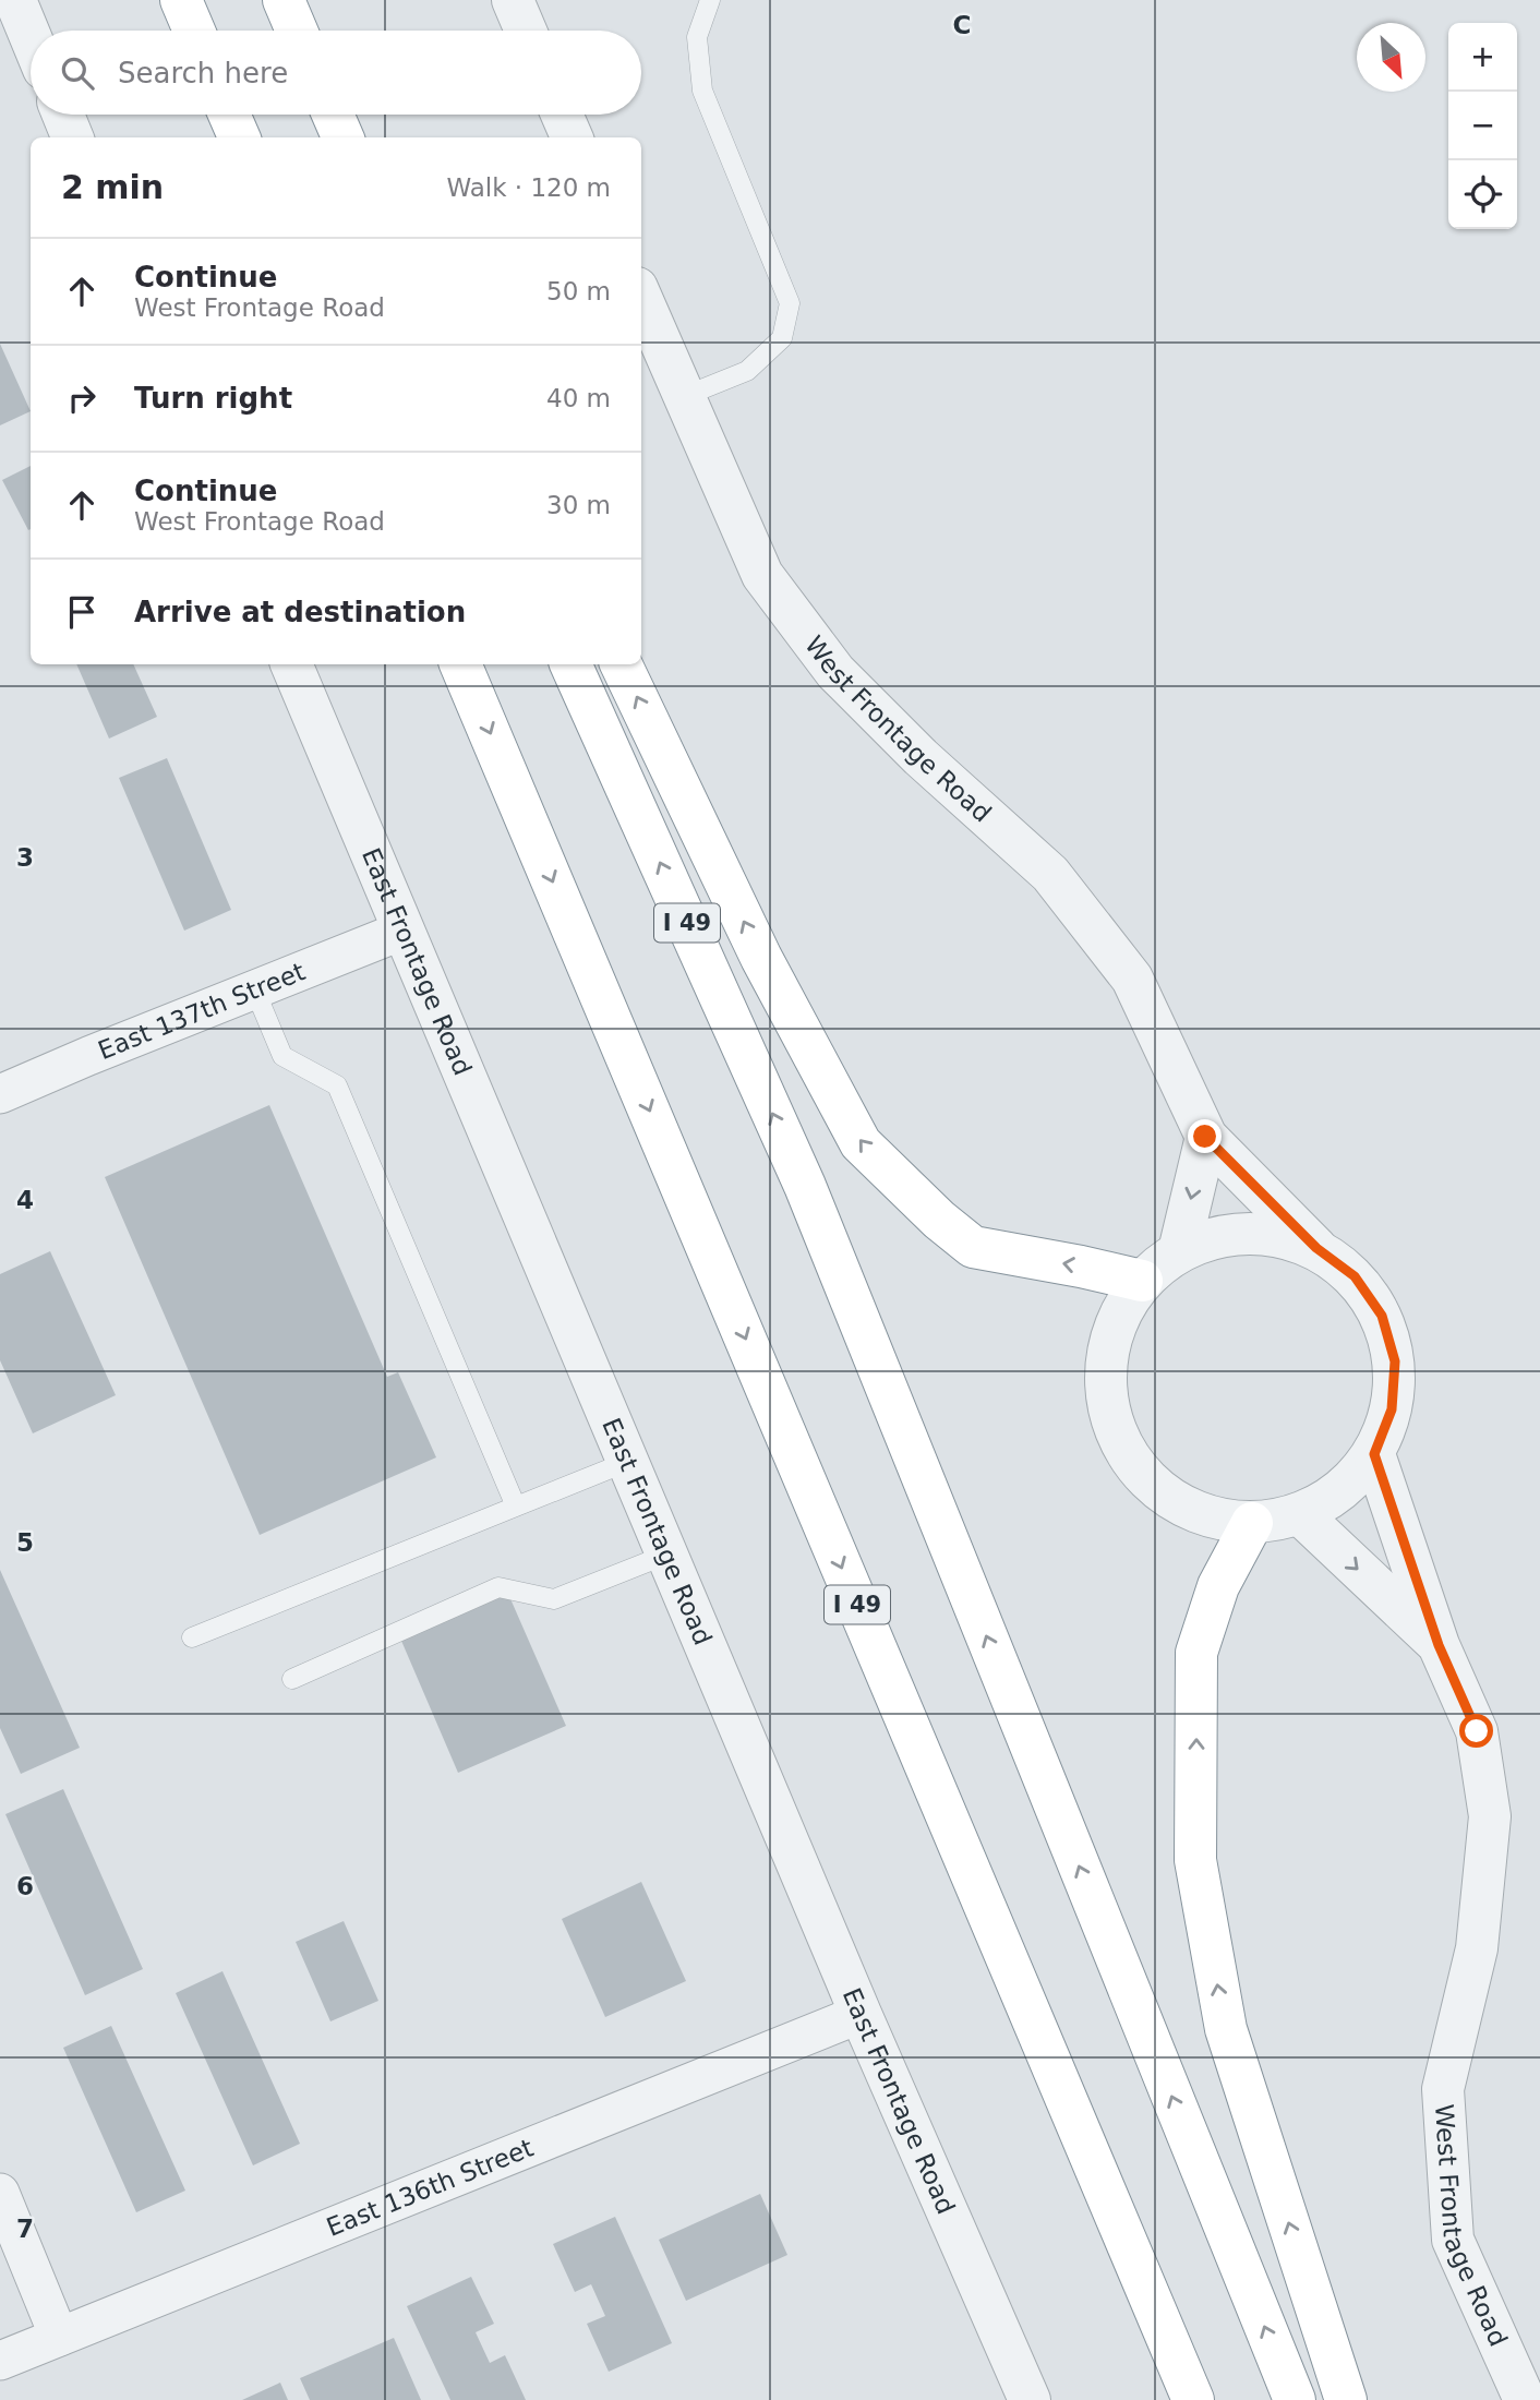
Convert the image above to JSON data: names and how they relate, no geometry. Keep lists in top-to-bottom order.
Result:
{
  "streets": {
    "highway": ["I 49"],
    "street": [
      "West Frontage Road",
      "East Frontage Road",
      "East 137th Street",
      "East 136th Street"
    ]
  },
  "crossings": [
    ["East Frontage Road", "East 137th Street"],
    ["East Frontage Road", "East 136th Street"]
  ],
  "north": "bottom right",
  "page": {
    "map_buttons": ["+", "−"],
    "search": "Search here",
    "heading": ["2 min", "Walk · 120 m"],
    "list": [
      ["Continue", "West Frontage Road", "50 m"],
      ["Turn right", "40 m"],
      ["Continue", "West Frontage Road", "30 m"],
      "Arrive at destination"
    ]
  },
  "grid": {
    "columns": ["C"],
    "rows": [
      "3",
      "4",
      "5",
      "6",
      "7"
    ]
  }
}
